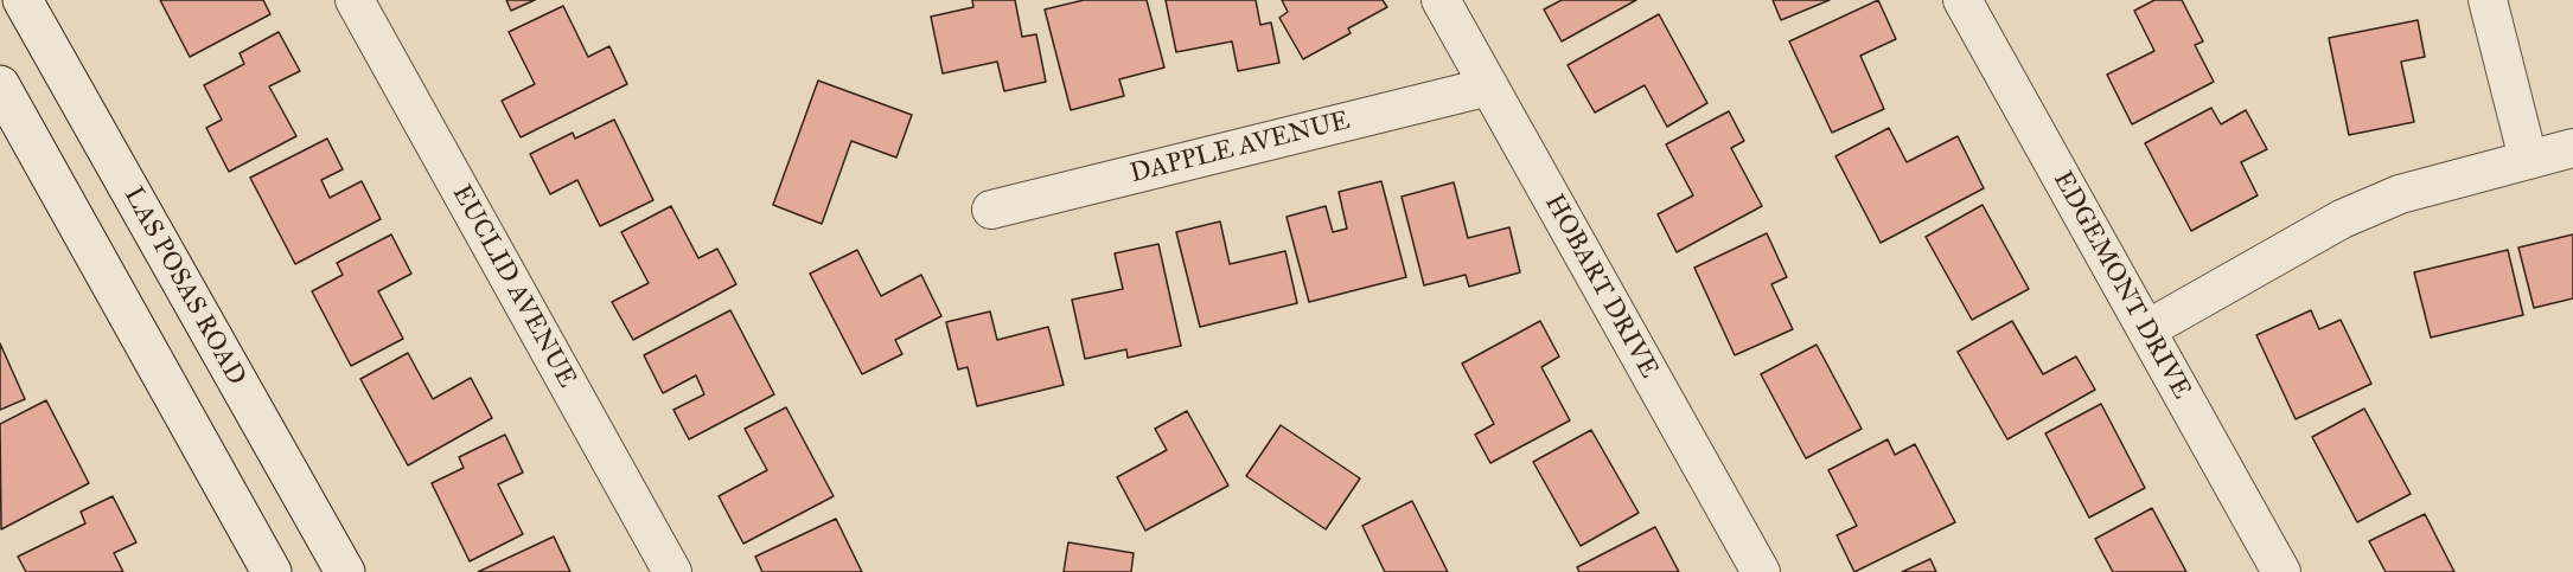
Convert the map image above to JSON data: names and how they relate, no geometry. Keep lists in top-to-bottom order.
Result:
{
  "streets": {
    "main road": ["LAS POSAS ROAD"],
    "street": [
      "DAPPLE AVENUE",
      "EDGEMONT DRIVE",
      "EUCLID AVENUE",
      "HOBART DRIVE"
    ]
  },
  "crossings": [
    ["DAPPLE AVENUE", "HOBART DRIVE"]
  ]
}
